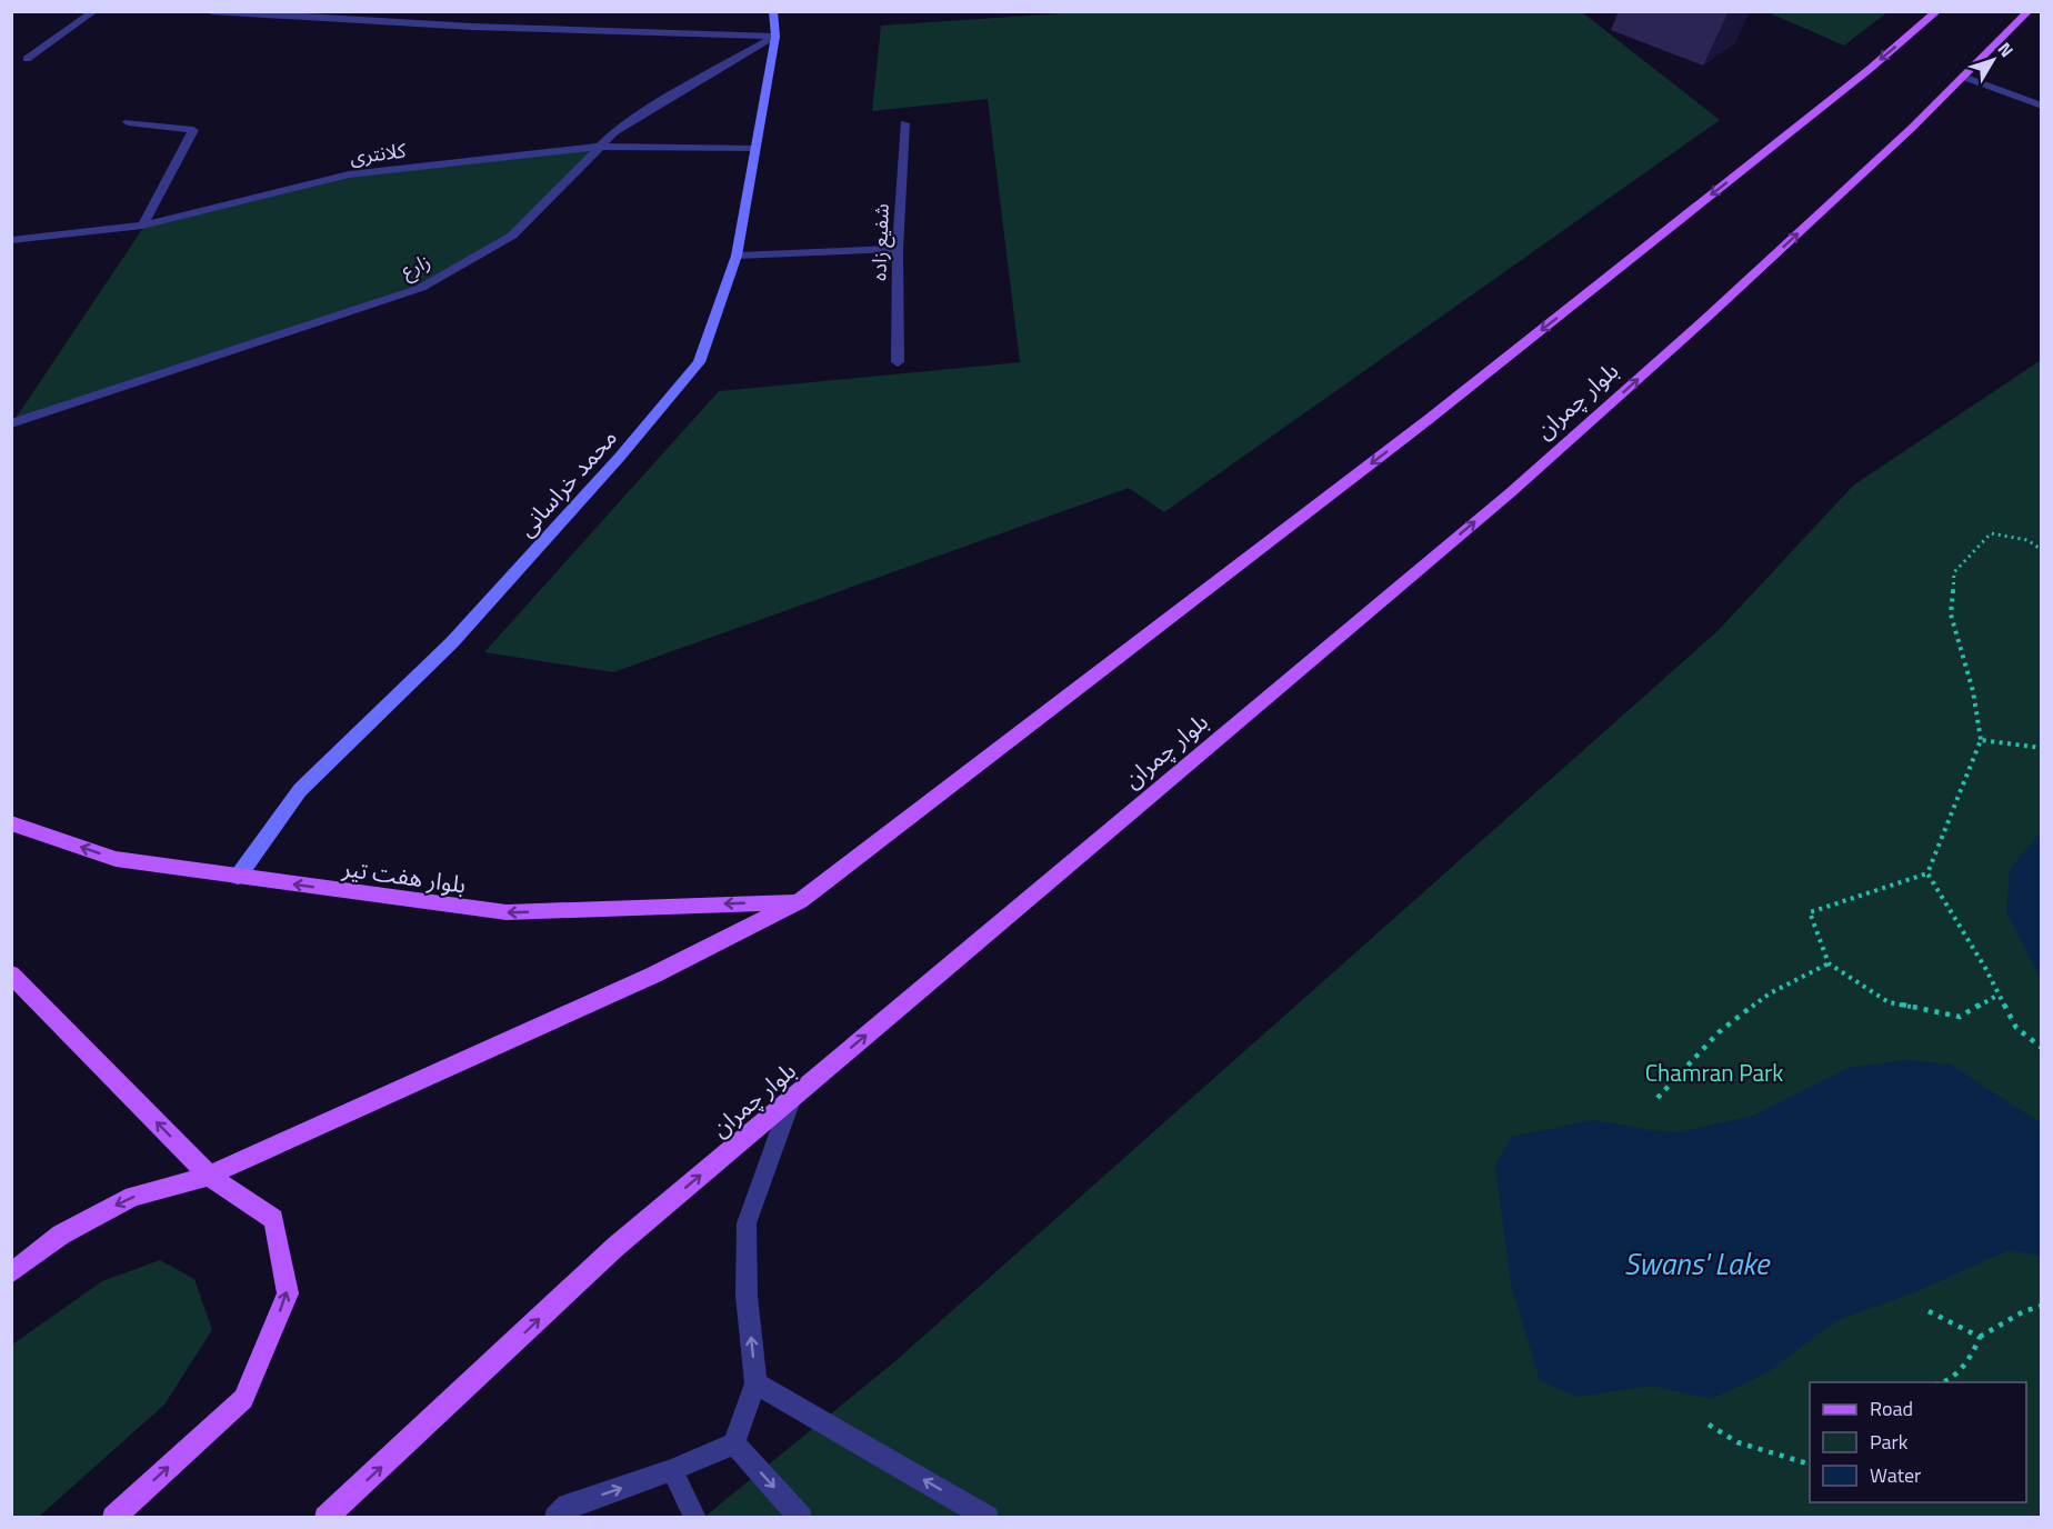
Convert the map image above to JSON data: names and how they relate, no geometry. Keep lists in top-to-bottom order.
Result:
{
  "streets": {
    "main road": ["بلوار چمران", "بلوار هفت تیر"],
    "street": [
      "کلانتری",
      "شفیع زاده",
      "زارع",
      "محمد خراسانی"
    ]
  },
  "crossings": [
    ["کلانتری", "زارع"],
    ["کلانتری", "محمد خراسانی"],
    ["زارع", "محمد خراسانی"],
    ["محمد خراسانی", "بلوار هفت تیر"]
  ],
  "one_way": ["بلوار هفت تیر"],
  "water": ["Swans' Lake"],
  "parks": ["Chamran Park"],
  "legend": ["Road", "Park", "Water"],
  "north": "top right"
}
